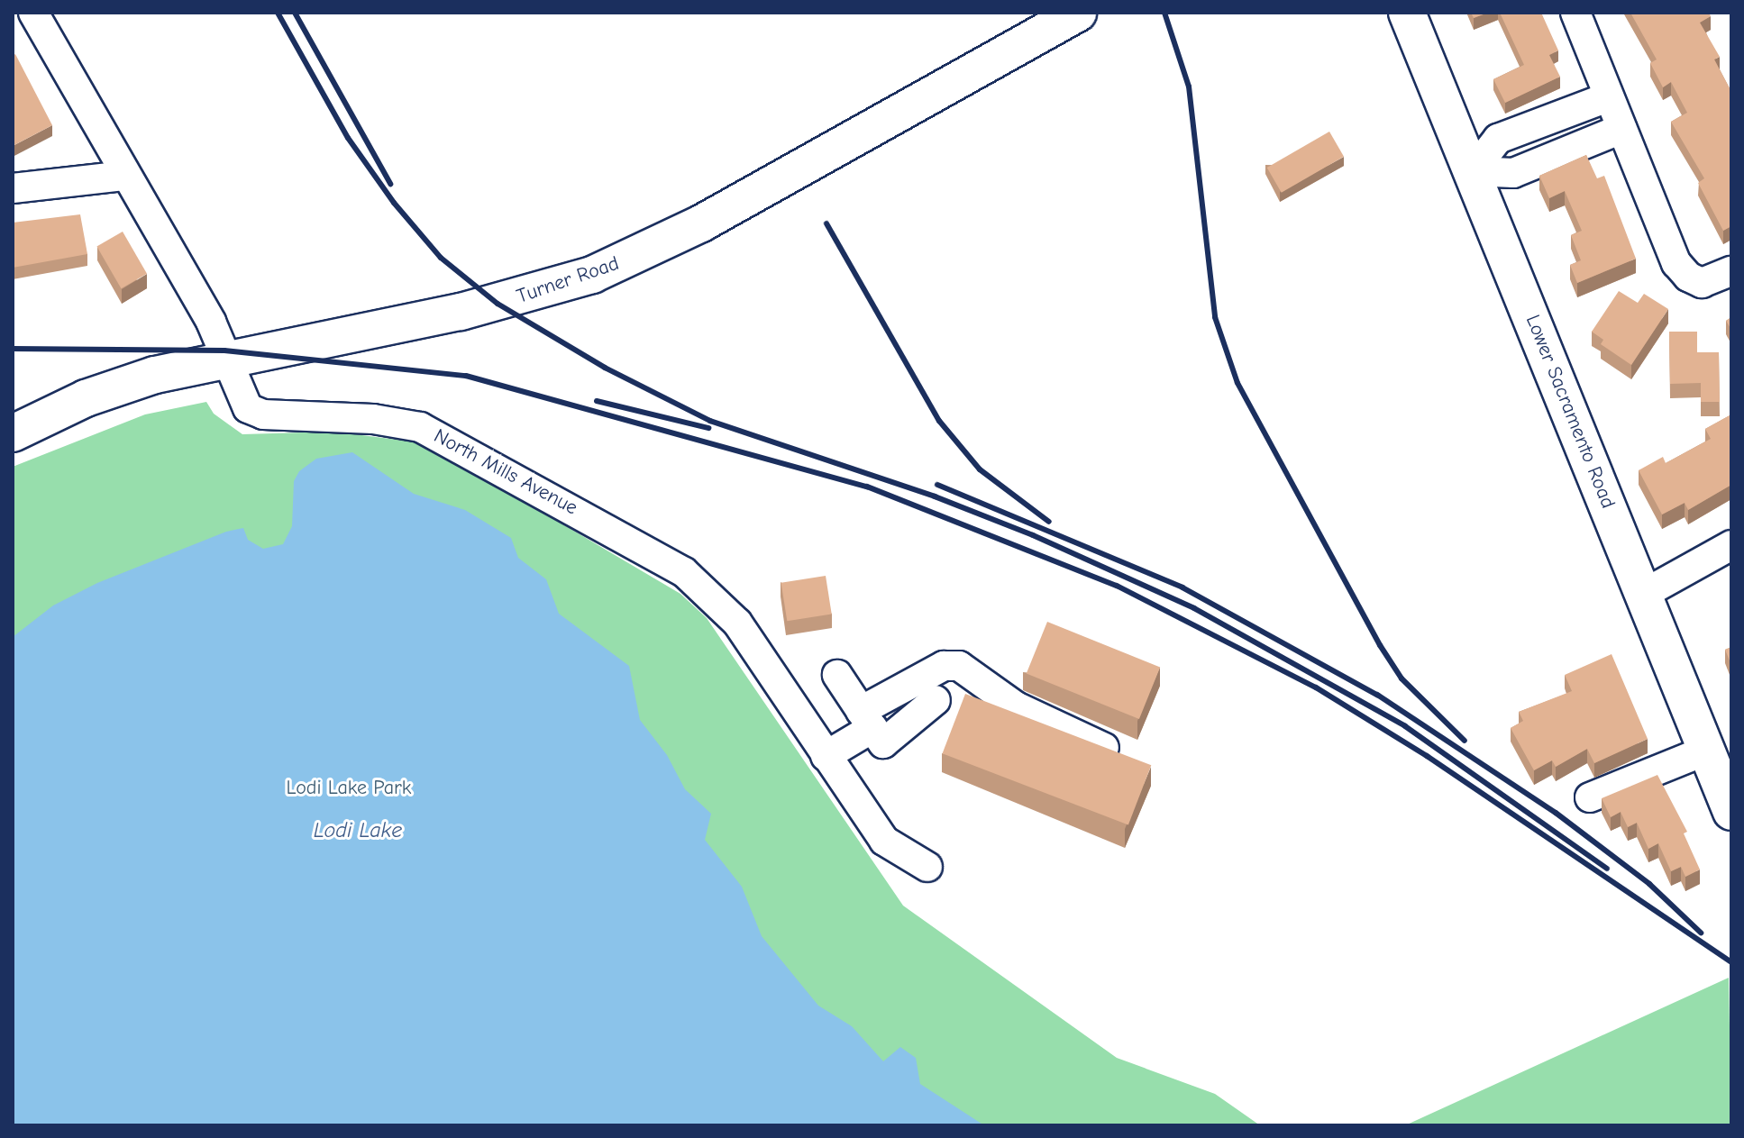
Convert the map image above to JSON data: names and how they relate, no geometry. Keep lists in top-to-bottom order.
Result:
{
  "streets": {
    "main road": ["Turner Road", "Lower Sacramento Road"],
    "street": ["North Mills Avenue"]
  },
  "crossings": [
    ["Turner Road", "North Mills Avenue"]
  ],
  "water": ["Lodi Lake"],
  "parks": ["Lodi Lake Park"]
}
